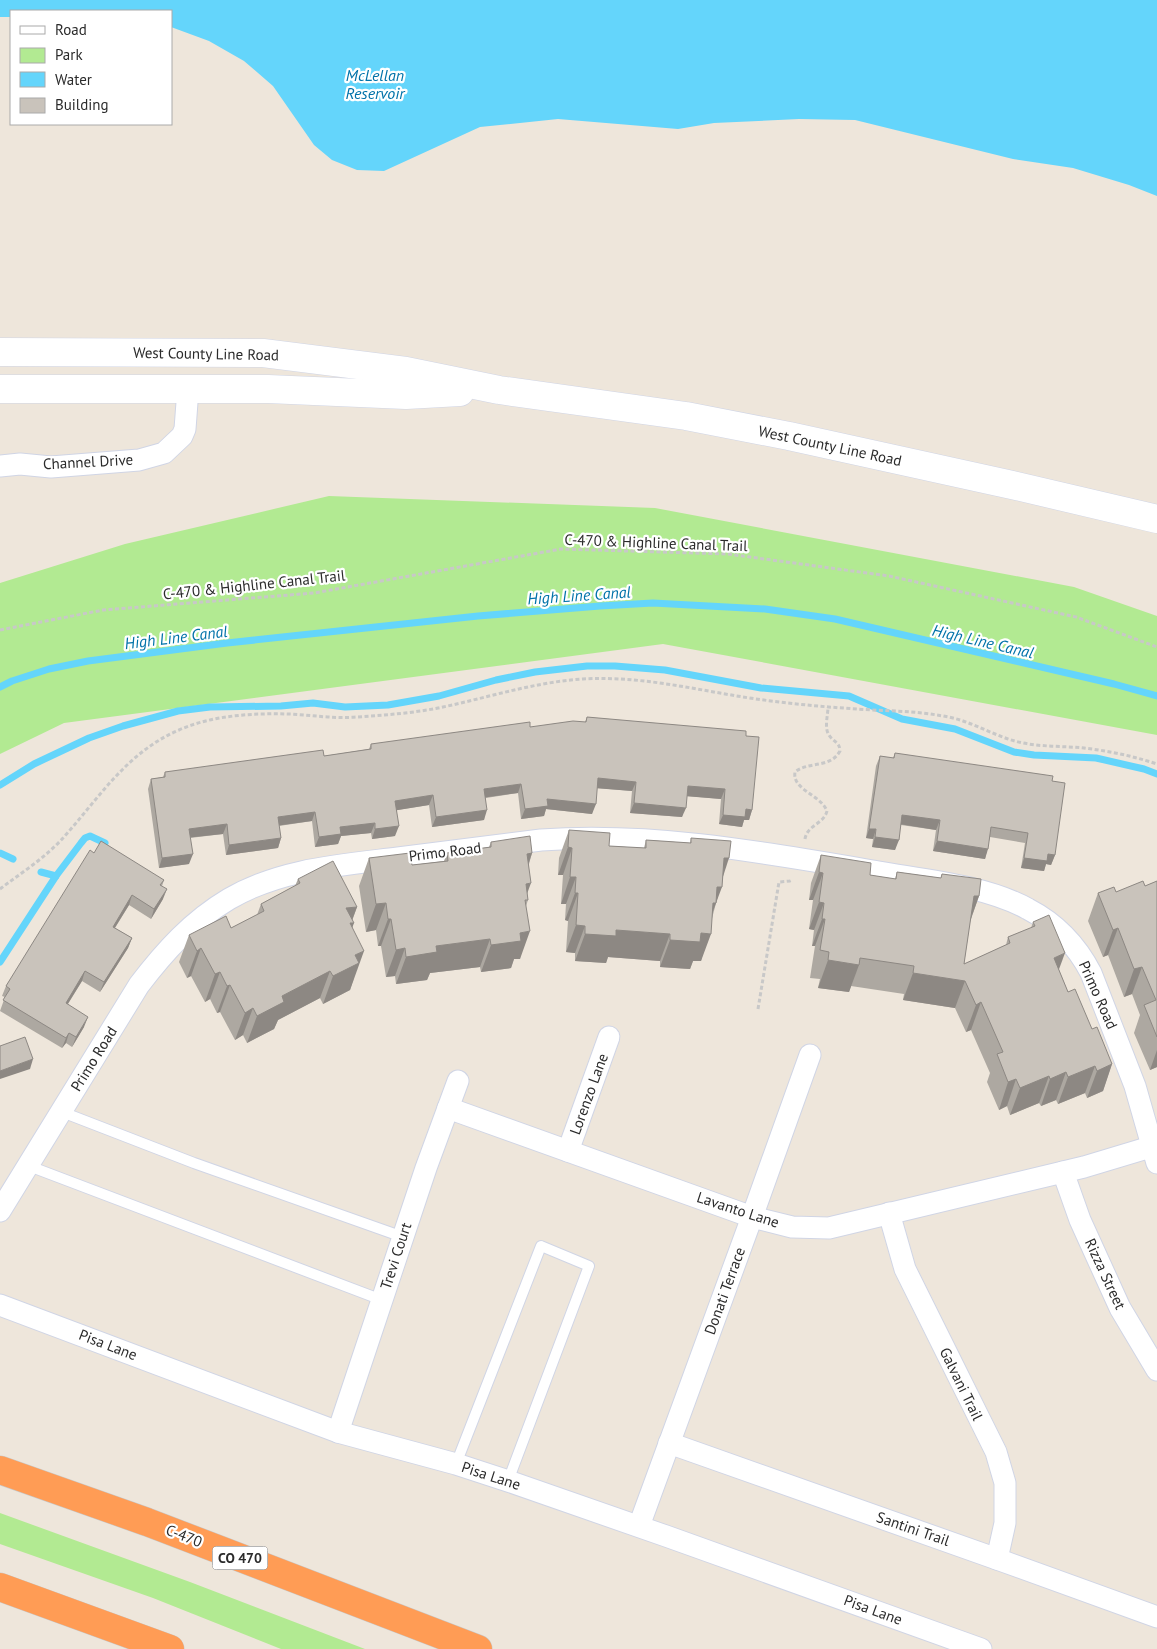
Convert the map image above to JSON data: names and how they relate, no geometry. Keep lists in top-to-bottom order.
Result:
{
  "streets": {
    "highway": ["C-470", "CO 470"],
    "main road": ["West County Line Road"],
    "street": [
      "Channel Drive",
      "Primo Road",
      "Lorenzo Lane",
      "Lavanto Lane",
      "Trevi Court",
      "Rizza Street",
      "Donati Terrace",
      "Pisa Lane",
      "Galvani Trail",
      "Santini Trail"
    ],
    "path": ["C-470 & Highline Canal Trail"]
  },
  "crossings": [
    ["West County Line Road", "Channel Drive"],
    ["Primo Road", "Lavanto Lane"],
    ["Lorenzo Lane", "Lavanto Lane"],
    ["Lavanto Lane", "Trevi Court"],
    ["Lavanto Lane", "Rizza Street"],
    ["Lavanto Lane", "Donati Terrace"],
    ["Lavanto Lane", "Galvani Trail"],
    ["Trevi Court", "Pisa Lane"],
    ["Donati Terrace", "Pisa Lane"],
    ["Donati Terrace", "Santini Trail"],
    ["Galvani Trail", "Santini Trail"]
  ],
  "water": ["McLellan Reservoir", "High Line Canal"],
  "legend": [
    "Road",
    "Park",
    "Water",
    "Building"
  ]
}
